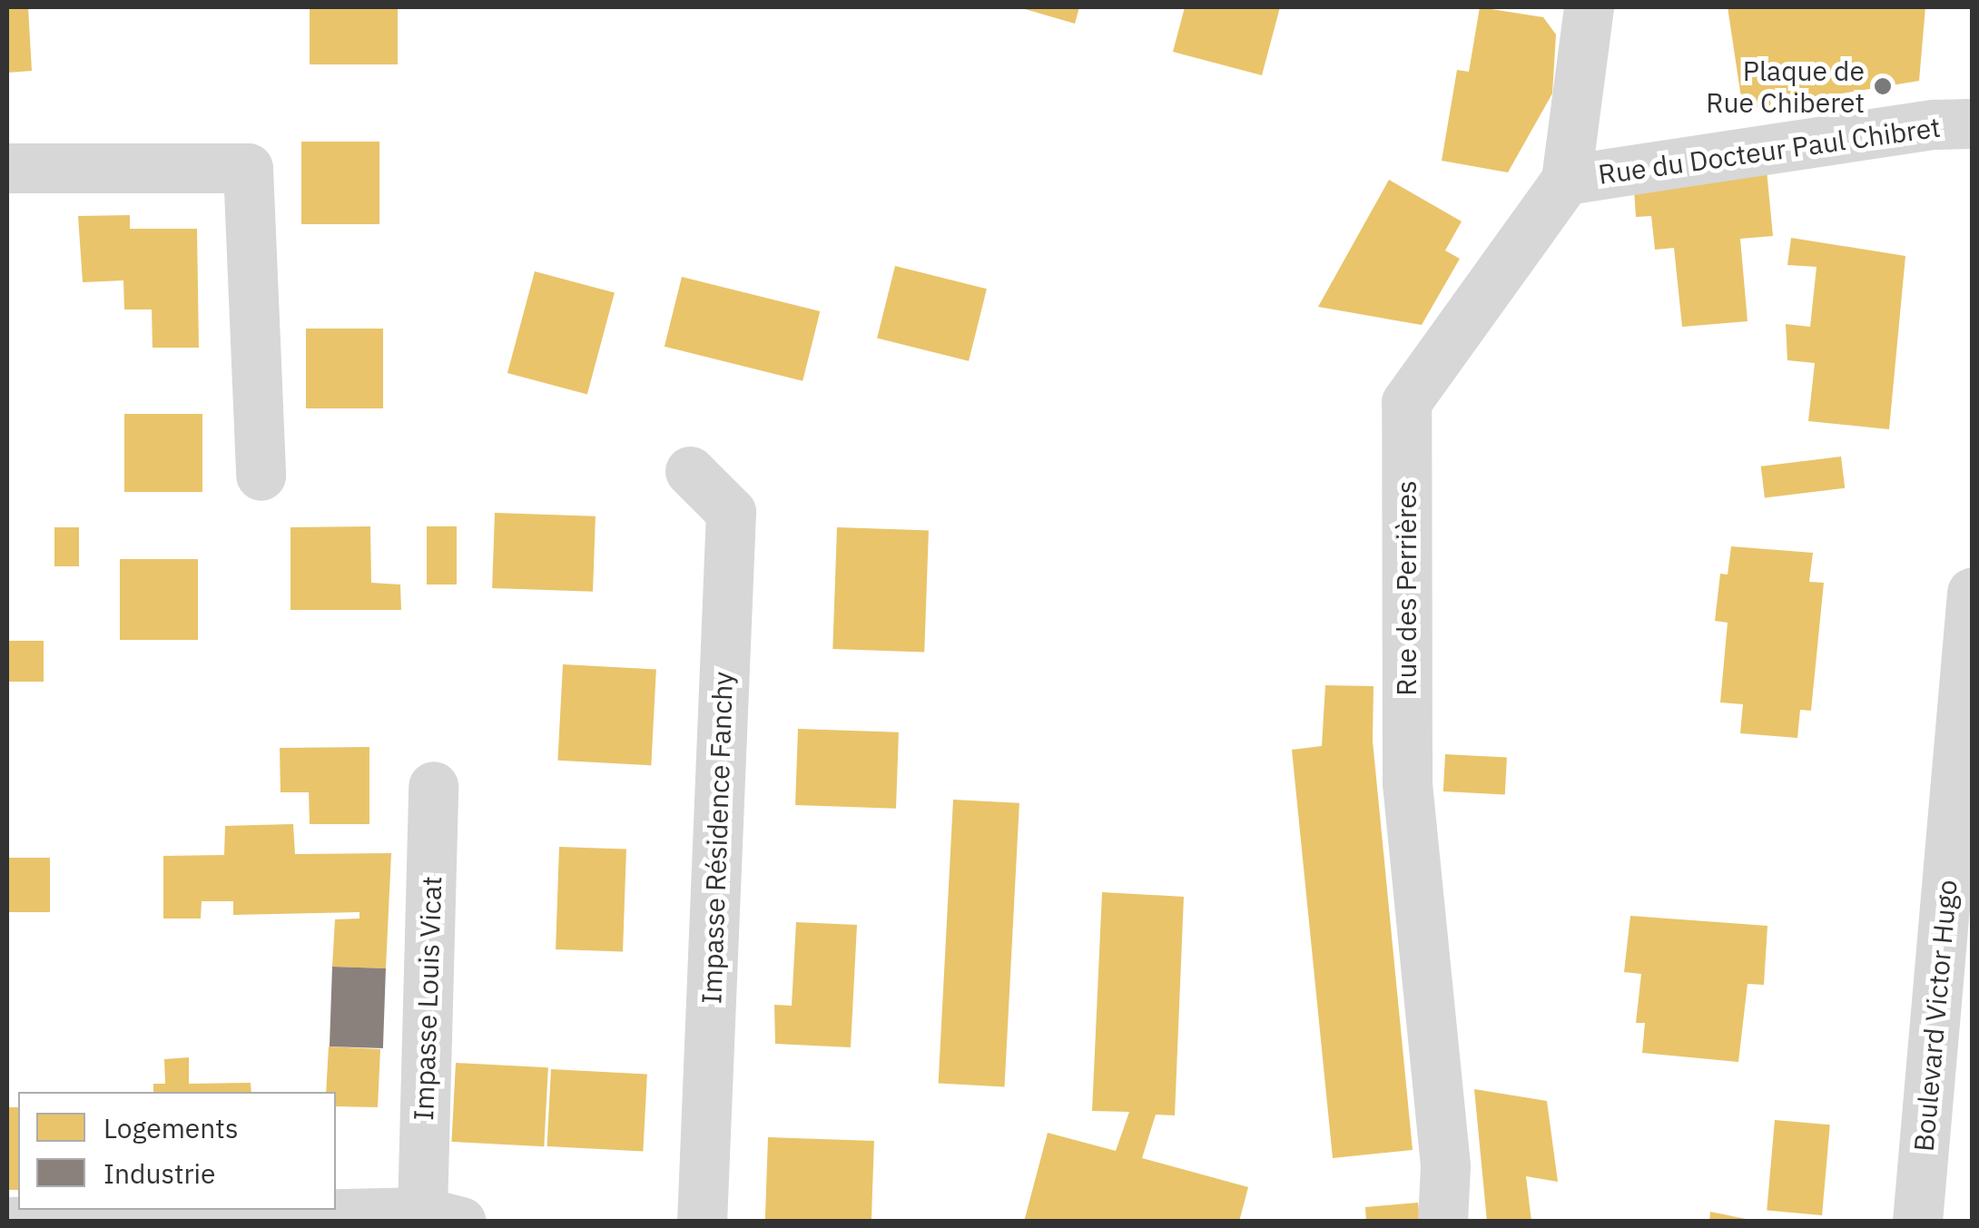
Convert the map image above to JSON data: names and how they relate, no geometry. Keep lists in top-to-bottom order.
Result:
{
  "streets": {
    "street": [
      "Rue du Docteur Paul Chibret",
      "Rue des Perrières",
      "Impasse Résidence Fanchy",
      "Impasse Louis Vicat",
      "Boulevard Victor Hugo"
    ]
  },
  "crossings": [
    ["Rue du Docteur Paul Chibret", "Rue des Perrières"]
  ],
  "places": ["Plaque de Rue Chiberet"],
  "legend": ["Logements", "Industrie"]
}
